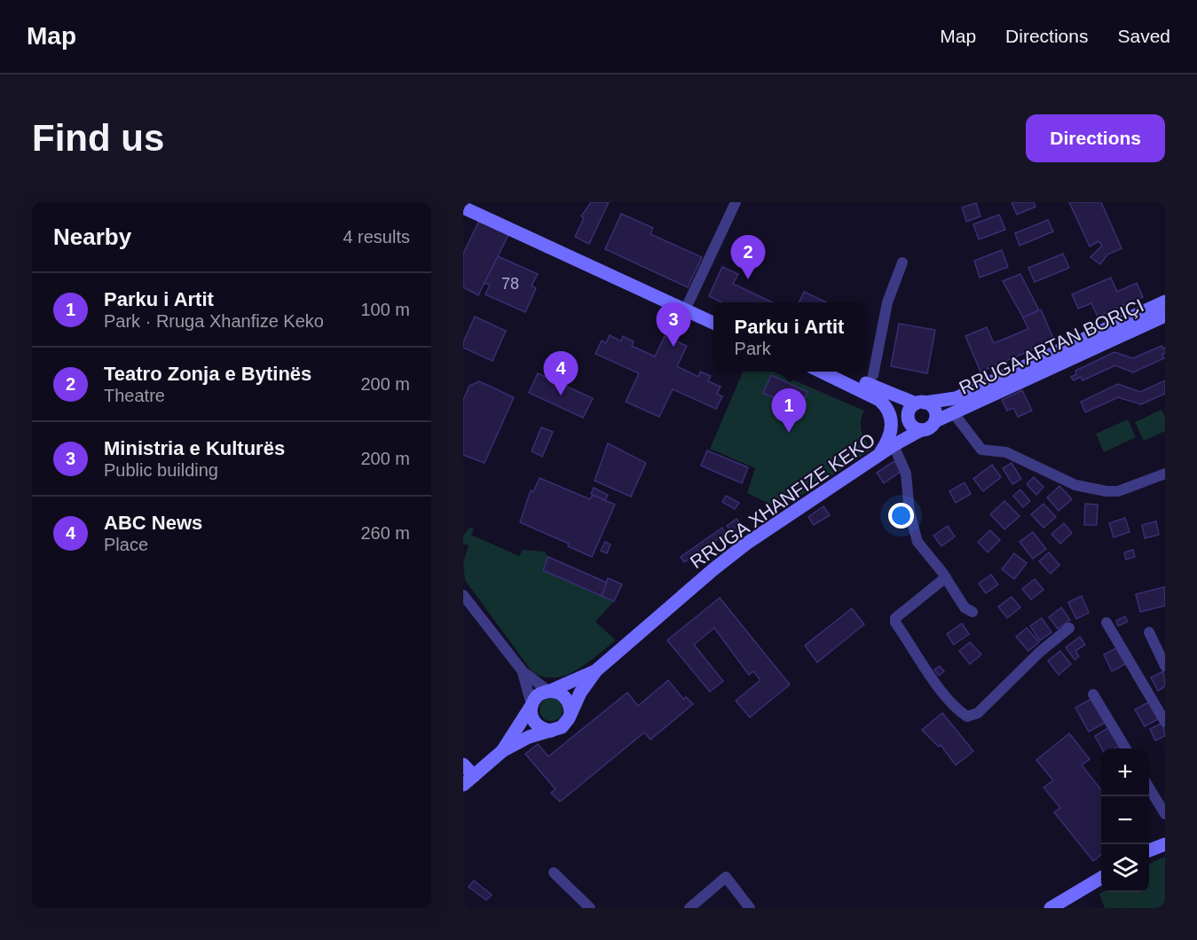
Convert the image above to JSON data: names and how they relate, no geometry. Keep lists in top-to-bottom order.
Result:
{
  "streets": {
    "main road": ["RRUGA ARTAN BORIÇI", "RRUGA XHANFIZE KEKO"]
  },
  "crossings": [
    ["RRUGA ARTAN BORIÇI", "RRUGA XHANFIZE KEKO"]
  ],
  "house_numbers": ["78"],
  "page": {
    "header": "Map",
    "nav": ["Map", "Directions", "Saved"],
    "buttons": "Directions",
    "title": "Find us",
    "heading": ["Nearby", "4 results"],
    "pins": [
      "2",
      "3",
      "4",
      "1"
    ],
    "list": [
      {
        "mark": "1",
        "name": "Parku i Artit",
        "note": "Park · Rruga Xhanfize Keko",
        "value": "100 m"
      },
      {
        "mark": "2",
        "name": "Teatro Zonja e Bytinës",
        "note": "Theatre",
        "value": "200 m"
      },
      {
        "mark": "3",
        "name": "Ministria e Kulturës",
        "note": "Public building",
        "value": "200 m"
      },
      {
        "mark": "4",
        "name": "ABC News",
        "note": "Place",
        "value": "260 m"
      }
    ],
    "popup": ["Parku i Artit", "Park"],
    "map_buttons": ["+", "−"]
  }
}
